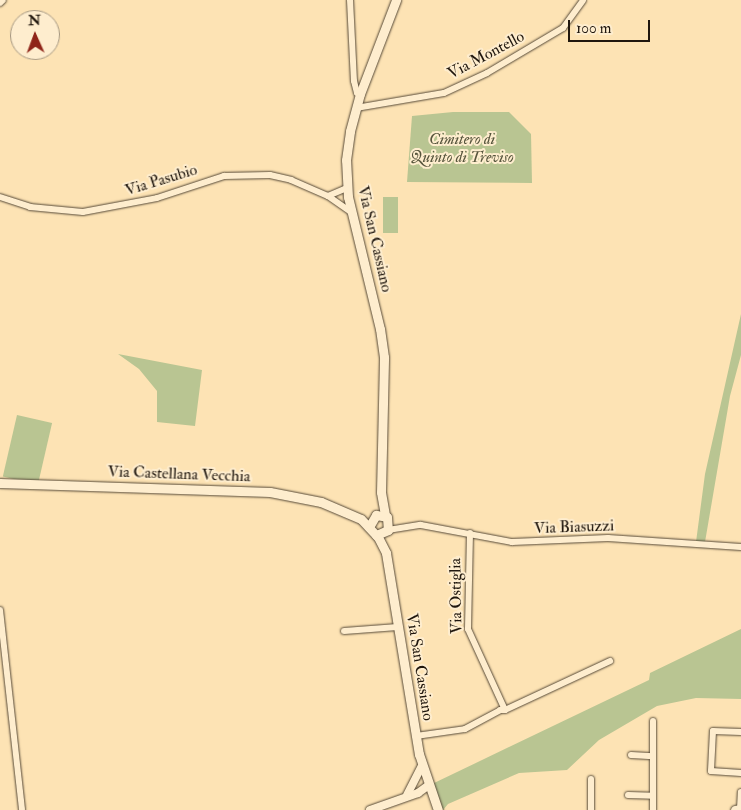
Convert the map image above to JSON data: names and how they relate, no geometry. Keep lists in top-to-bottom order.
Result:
{
  "streets": {
    "main road": ["Via San Cassiano", "Via Castellana Vecchia"],
    "street": [
      "Via Montello",
      "Via Pasubio",
      "Via Biasuzzi",
      "Via Ostiglia"
    ]
  },
  "crossings": [
    ["Via Montello", "Via San Cassiano"],
    ["Via Pasubio", "Via San Cassiano"],
    ["Via San Cassiano", "Via Castellana Vecchia"],
    ["Via San Cassiano", "Via Biasuzzi"],
    ["Via Castellana Vecchia", "Via Biasuzzi"],
    ["Via Biasuzzi", "Via Ostiglia"]
  ],
  "parks": ["Cimitero di Quinto di Treviso"],
  "scale_bar": "100 m",
  "north": "top"
}
